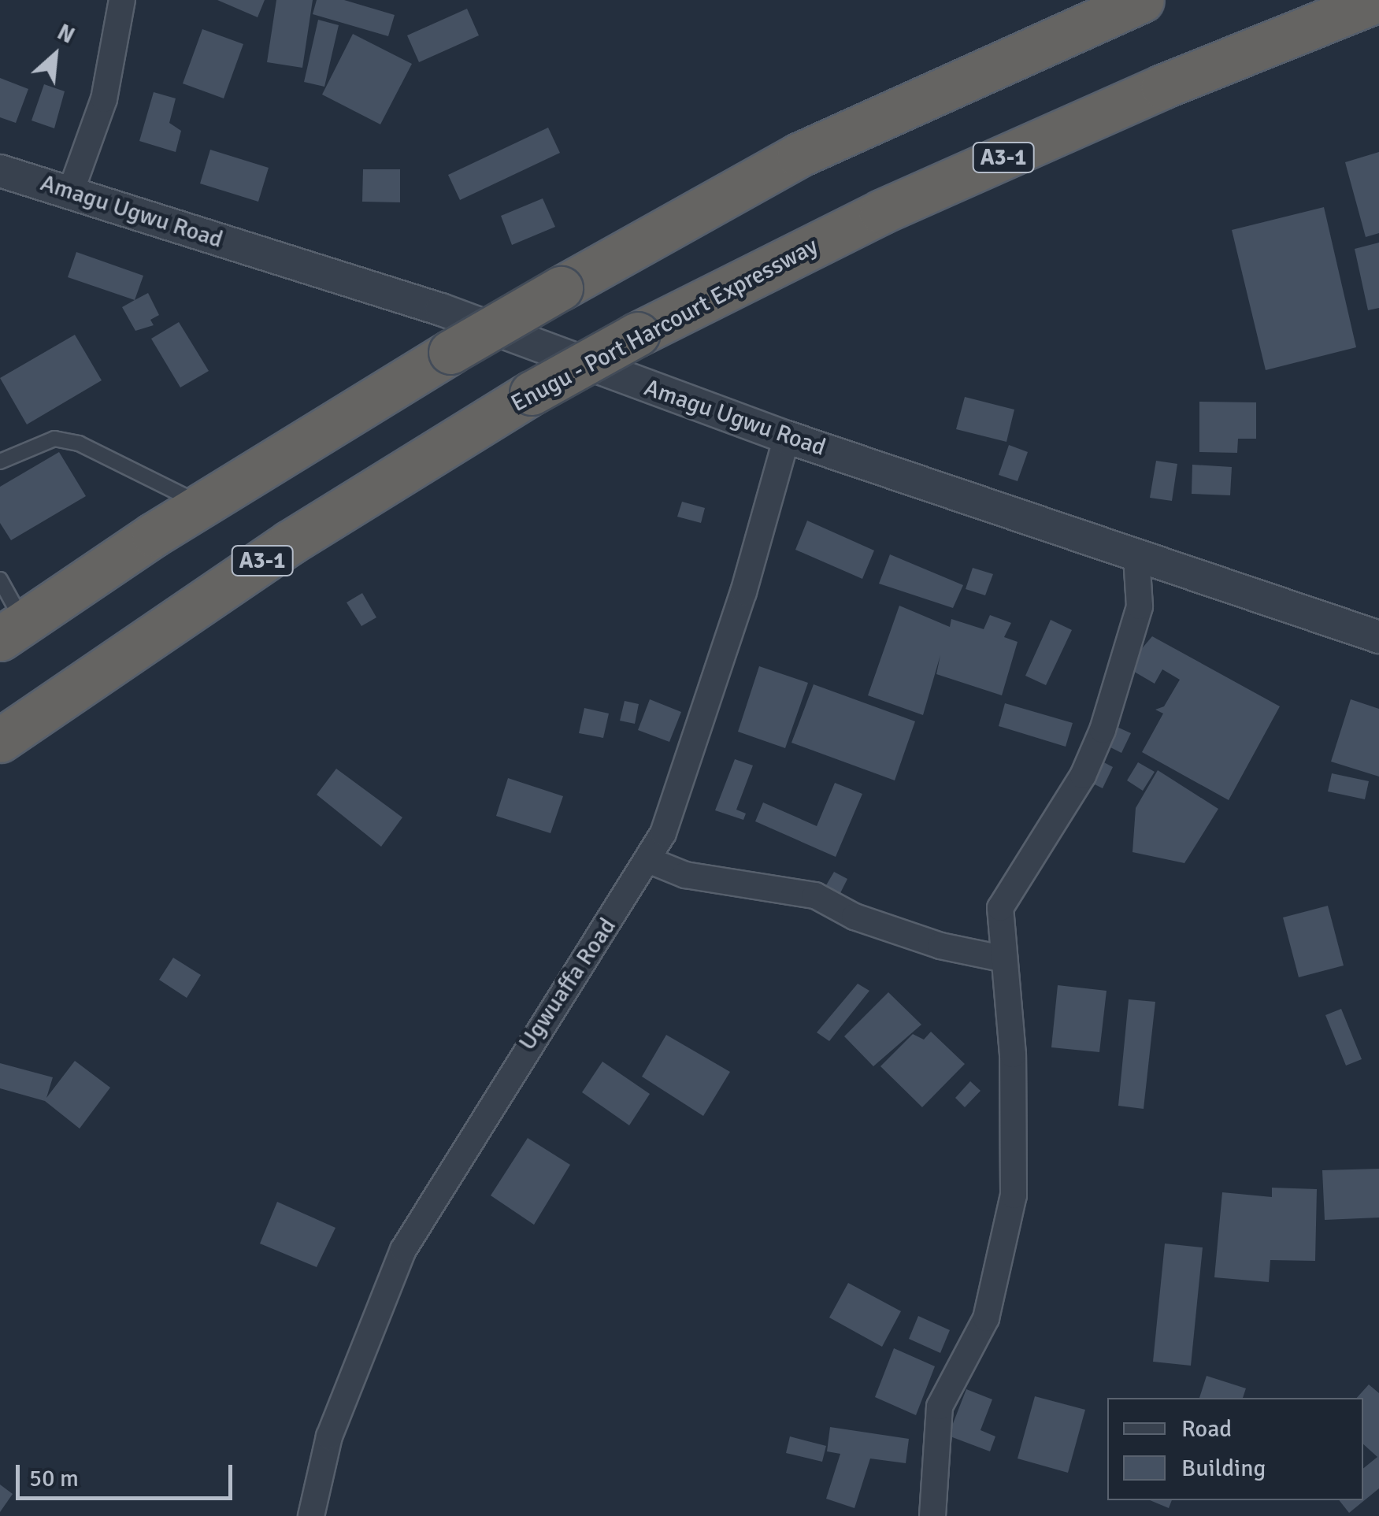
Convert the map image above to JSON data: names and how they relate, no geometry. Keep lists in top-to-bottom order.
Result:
{
  "streets": {
    "highway": ["A3-1", "Enugu - Port Harcourt Expressway"],
    "street": ["Amagu Ugwu Road", "Ugwuaffa Road"]
  },
  "crossings": [
    ["Amagu Ugwu Road", "Ugwuaffa Road"]
  ],
  "legend": ["Road", "Building"],
  "scale_bar": "50 m",
  "north": "top right"
}
